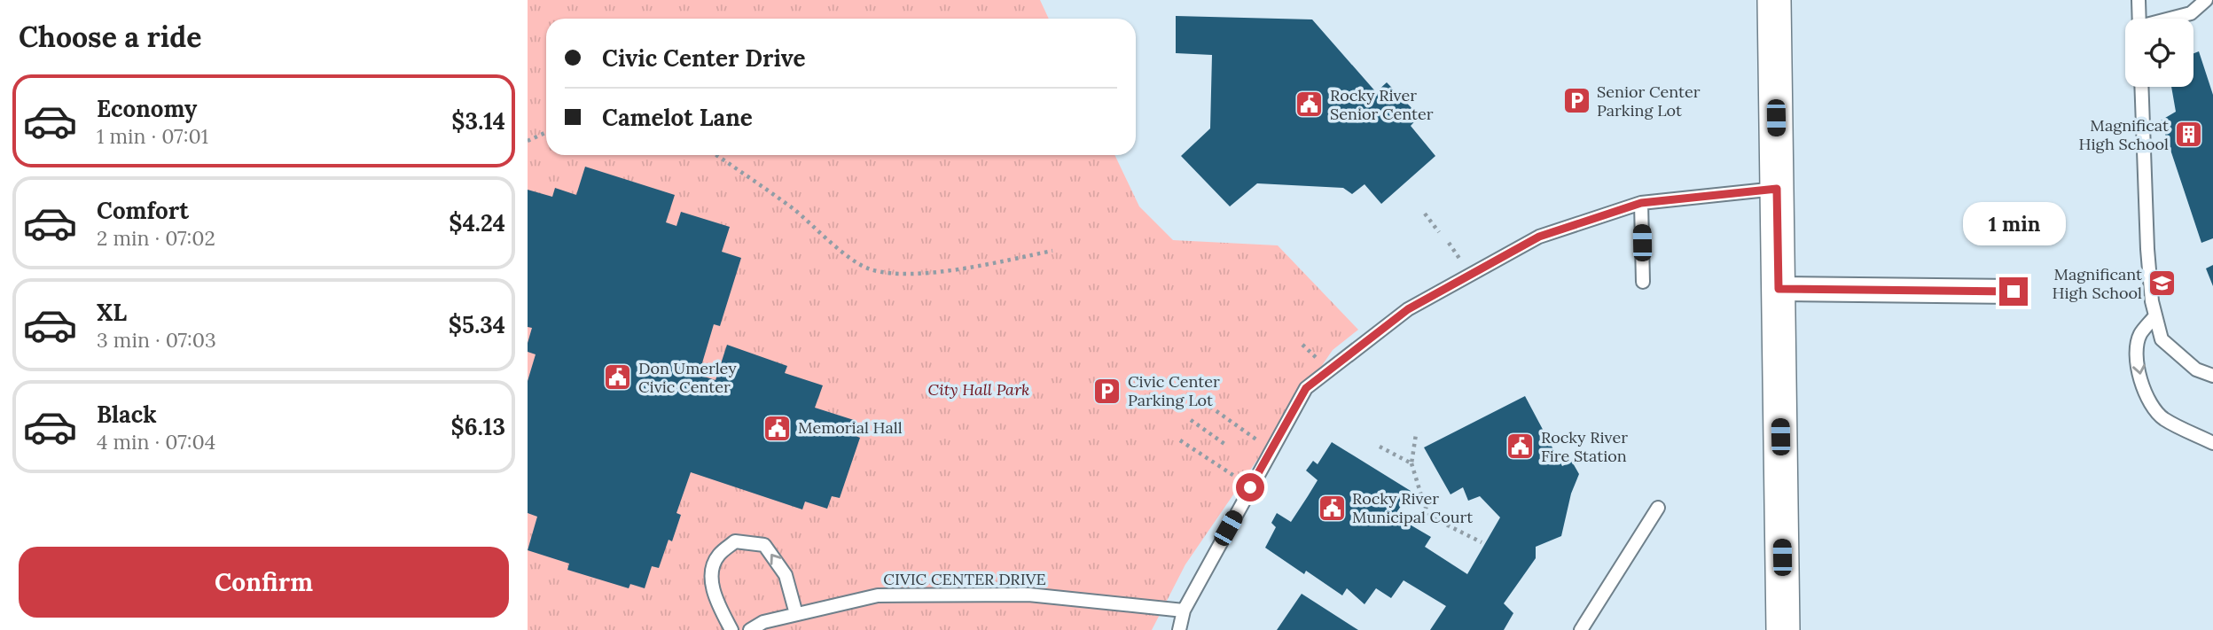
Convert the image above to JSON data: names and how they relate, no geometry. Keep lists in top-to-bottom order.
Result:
{
  "streets": {
    "lane": ["CIVIC CENTER DRIVE"]
  },
  "parks": ["City Hall Park"],
  "places": {
    "parking": ["Senior Center Parking Lot", "Civic Center Parking Lot"],
    "public building": [
      "Rocky River Senior Center",
      "Don Umerley Civic Center",
      "Memorial Hall",
      "Rocky River Fire Station",
      "Rocky River Municipal Court"
    ],
    "building": ["Magnificat High School"],
    "school or university": ["Magnificant High School"]
  },
  "page": {
    "heading": "Choose a ride",
    "banner": ["Civic Center Drive", "Camelot Lane"],
    "list": [
      {
        "name": "Economy",
        "note": "1 min · 07:01",
        "value": "$3.14"
      },
      {
        "name": "Comfort",
        "note": "2 min · 07:02",
        "value": "$4.24"
      },
      {
        "name": "XL",
        "note": "3 min · 07:03",
        "value": "$5.34"
      },
      {
        "name": "Black",
        "note": "4 min · 07:04",
        "value": "$6.13"
      }
    ],
    "bubble": "1 min",
    "buttons": "Confirm"
  }
}
